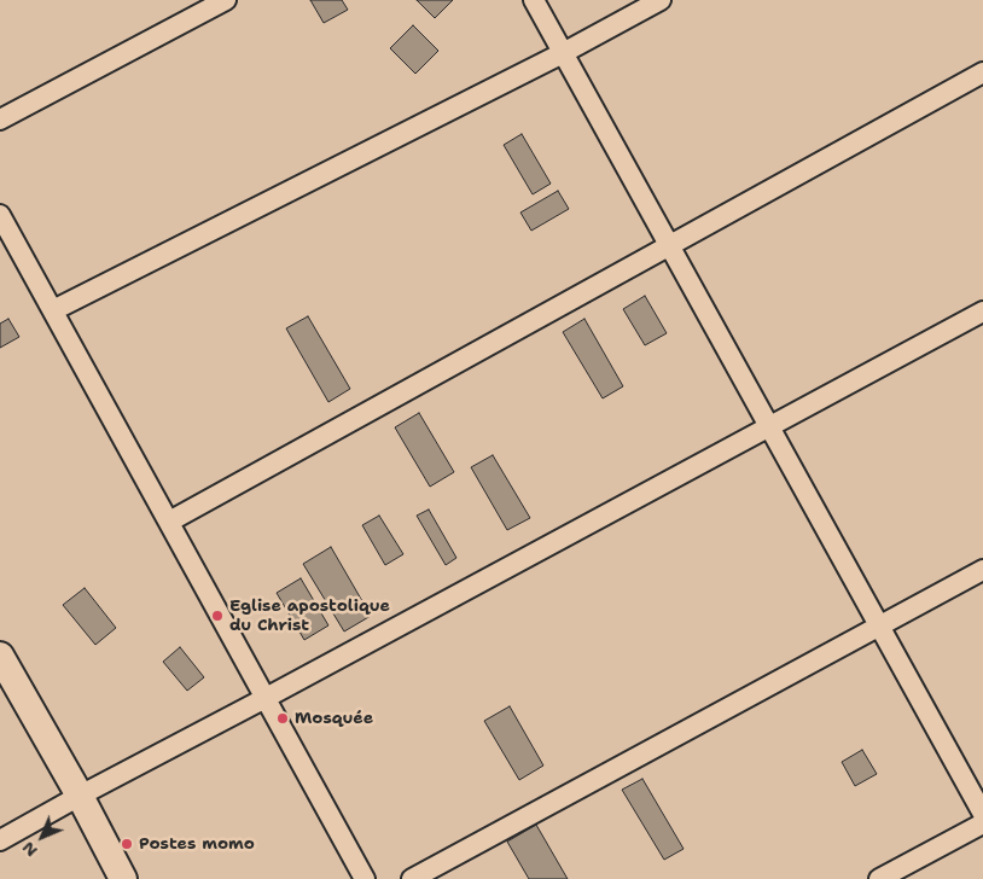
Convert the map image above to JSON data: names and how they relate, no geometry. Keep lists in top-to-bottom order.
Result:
{
  "places": ["Eglise apostolique du Christ", "Mosquée", "Postes momo"],
  "north": "bottom left"
}
